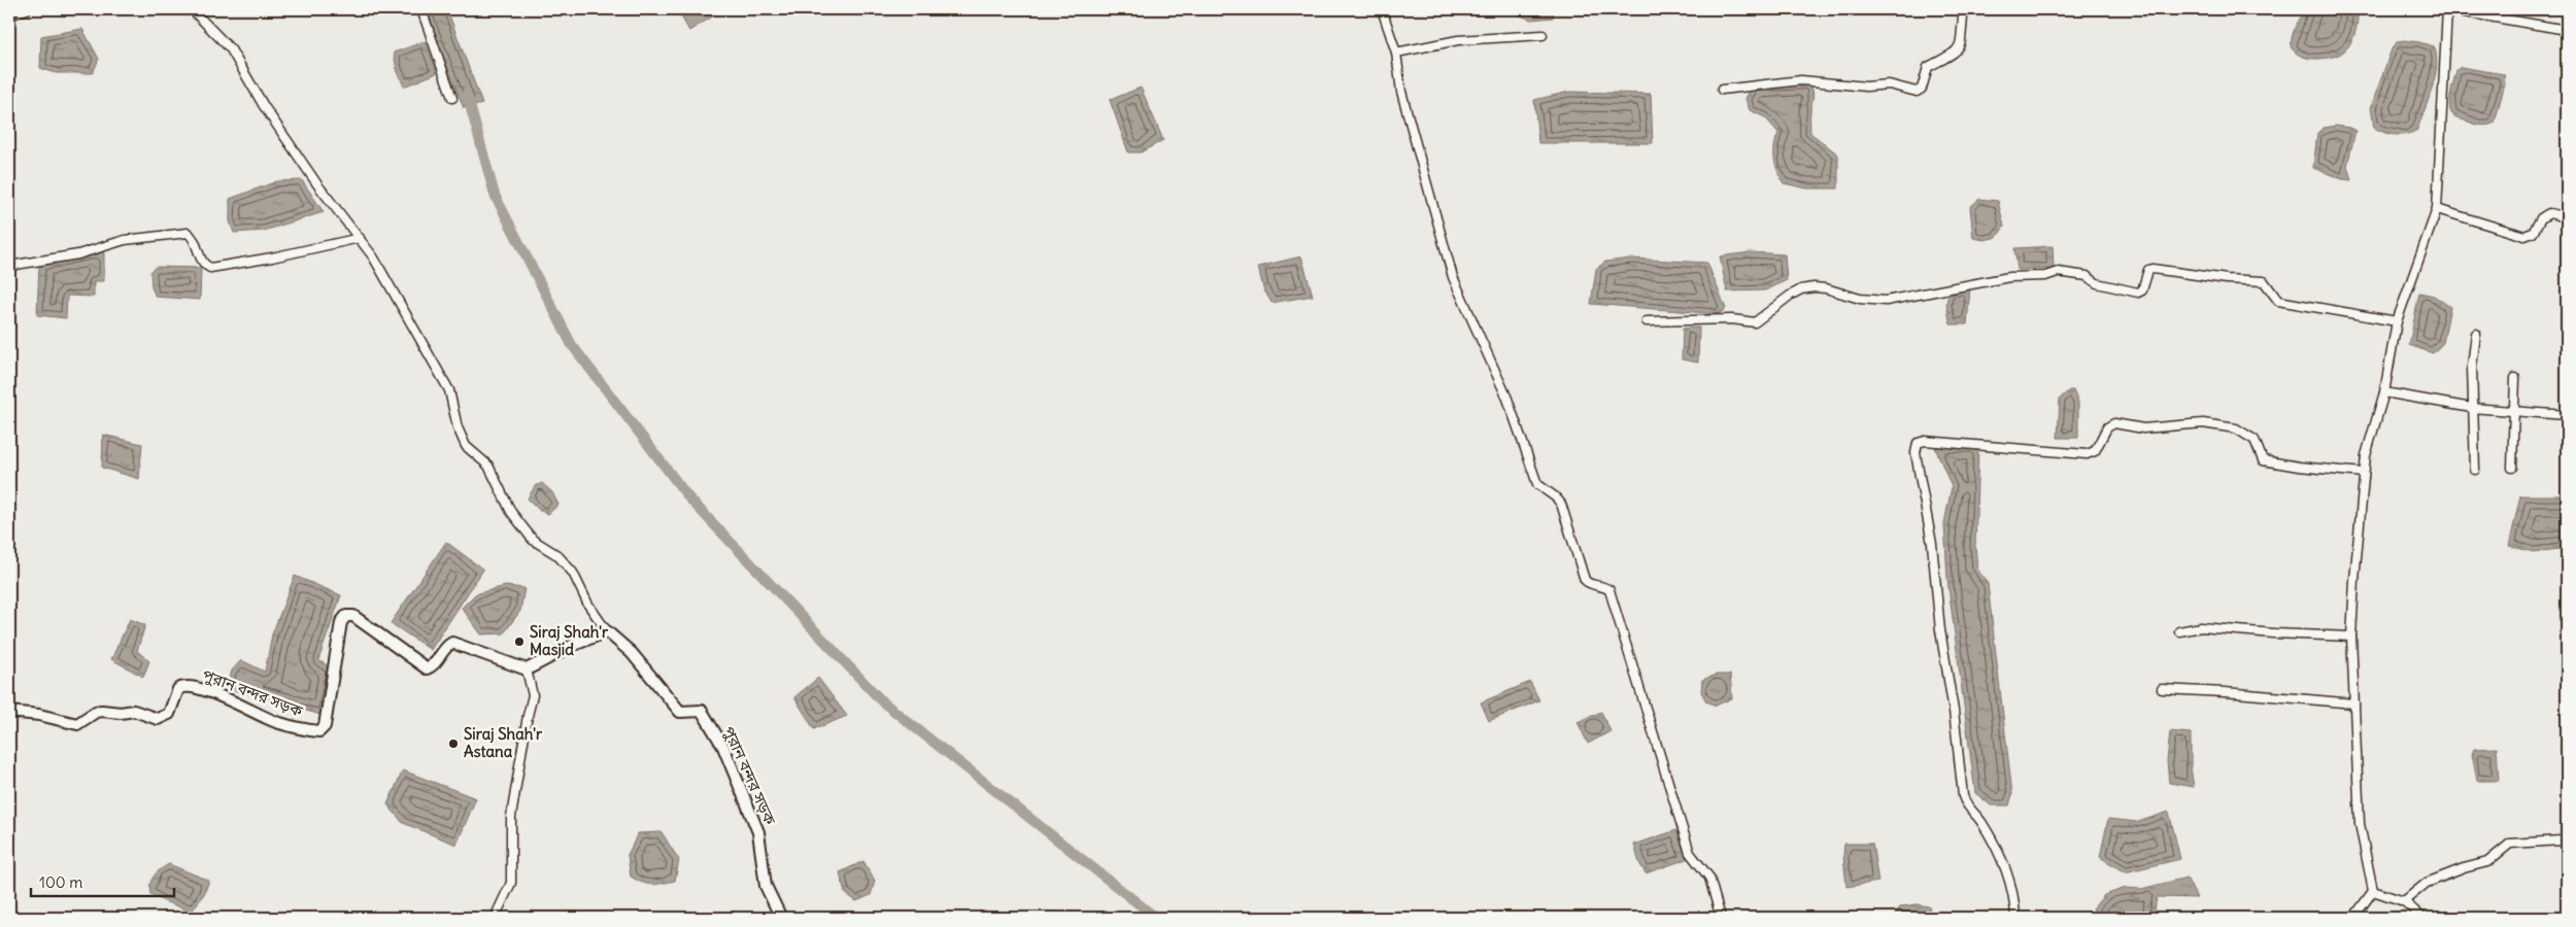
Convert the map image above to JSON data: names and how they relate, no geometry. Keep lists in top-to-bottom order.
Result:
{
  "streets": {
    "street": ["পুরান বন্দর সড়ক"]
  },
  "places": ["Siraj Shah'r Masjid", "Siraj Shah'r Astana"],
  "scale_bar": "100 m"
}
